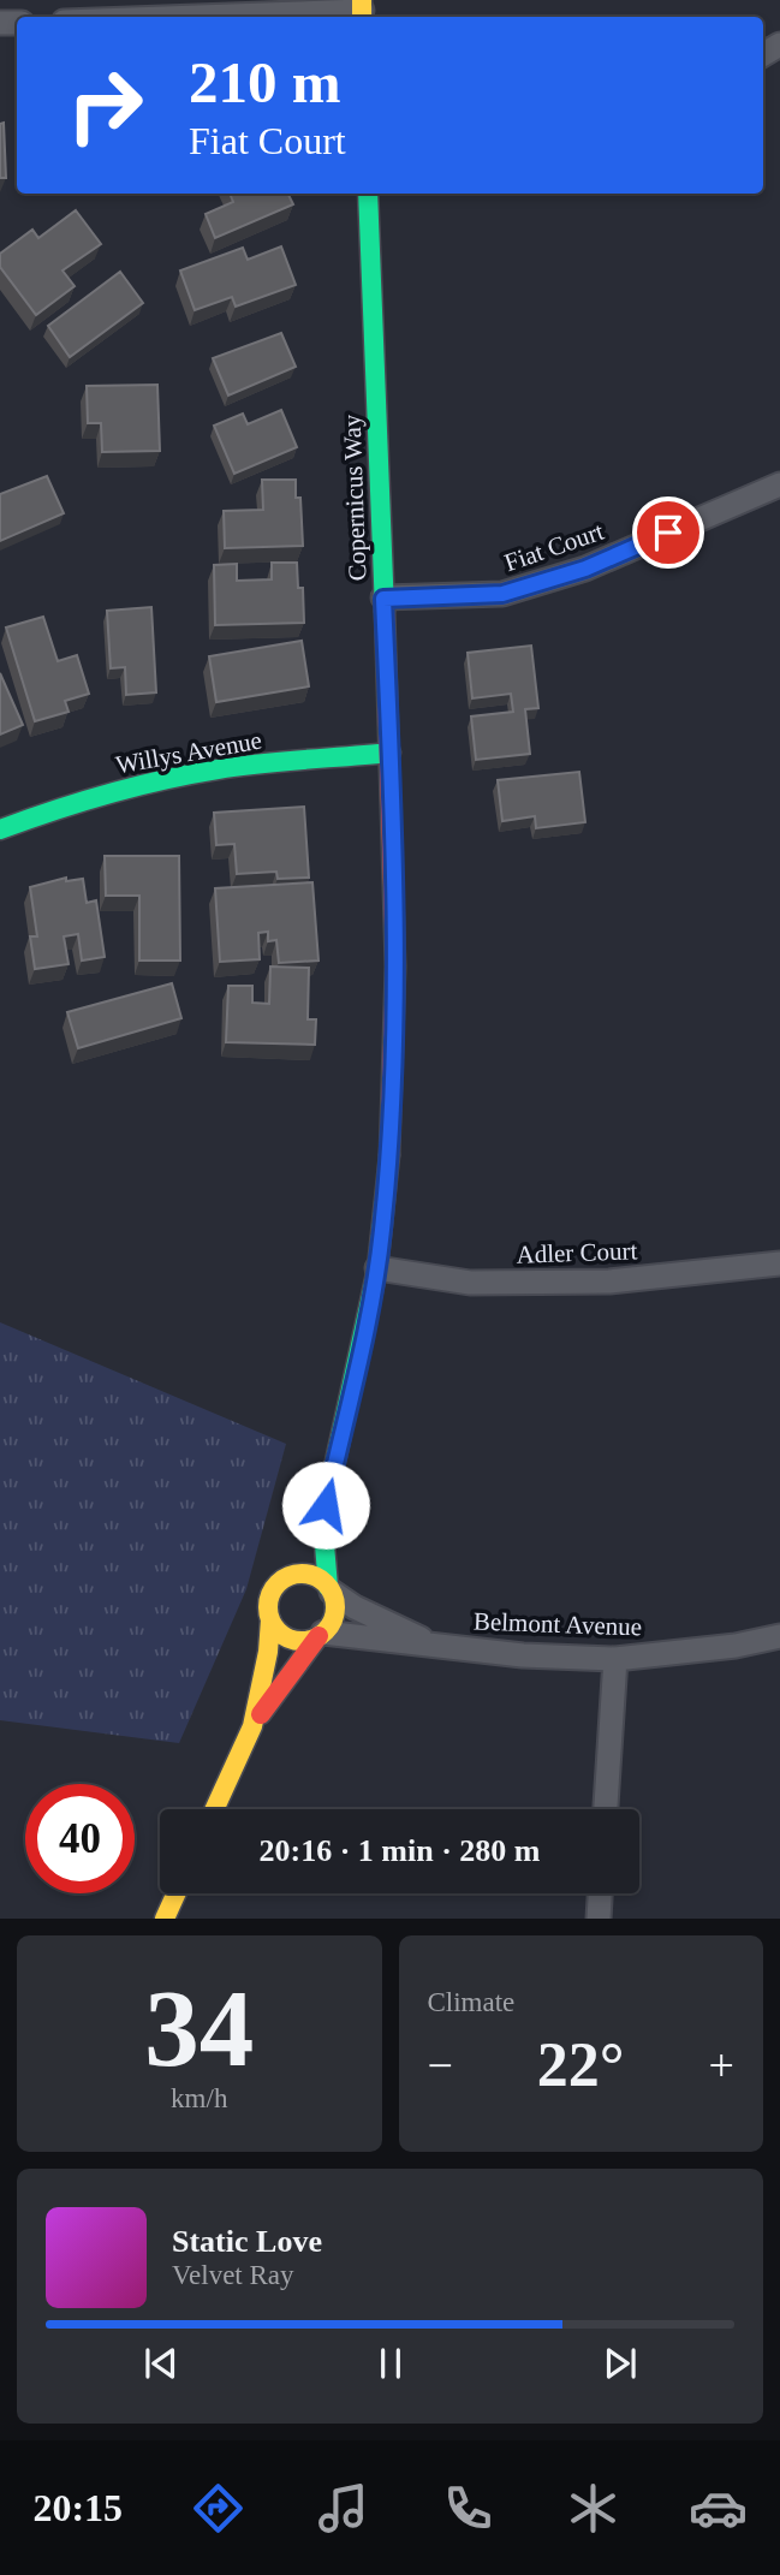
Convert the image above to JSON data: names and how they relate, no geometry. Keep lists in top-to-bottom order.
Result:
{
  "streets": {
    "street": [
      "Copernicus Way",
      "Fiat Court",
      "Willys Avenue",
      "Adler Court",
      "Belmont Avenue"
    ]
  },
  "crossings": [
    ["Copernicus Way", "Fiat Court"],
    ["Copernicus Way", "Willys Avenue"],
    ["Copernicus Way", "Adler Court"],
    ["Copernicus Way", "Belmont Avenue"]
  ],
  "page": {
    "turn": ["210 m", "Fiat Court"],
    "limit": "40",
    "trip": "20:16 · 1 min · 280 m",
    "tile": [
      ["34", "km/h"],
      "Climate"
    ],
    "heat": ["−", "22°", "+"],
    "song": ["Static Love", "Velvet Ray"],
    "tabs": "20:15"
  }
}
